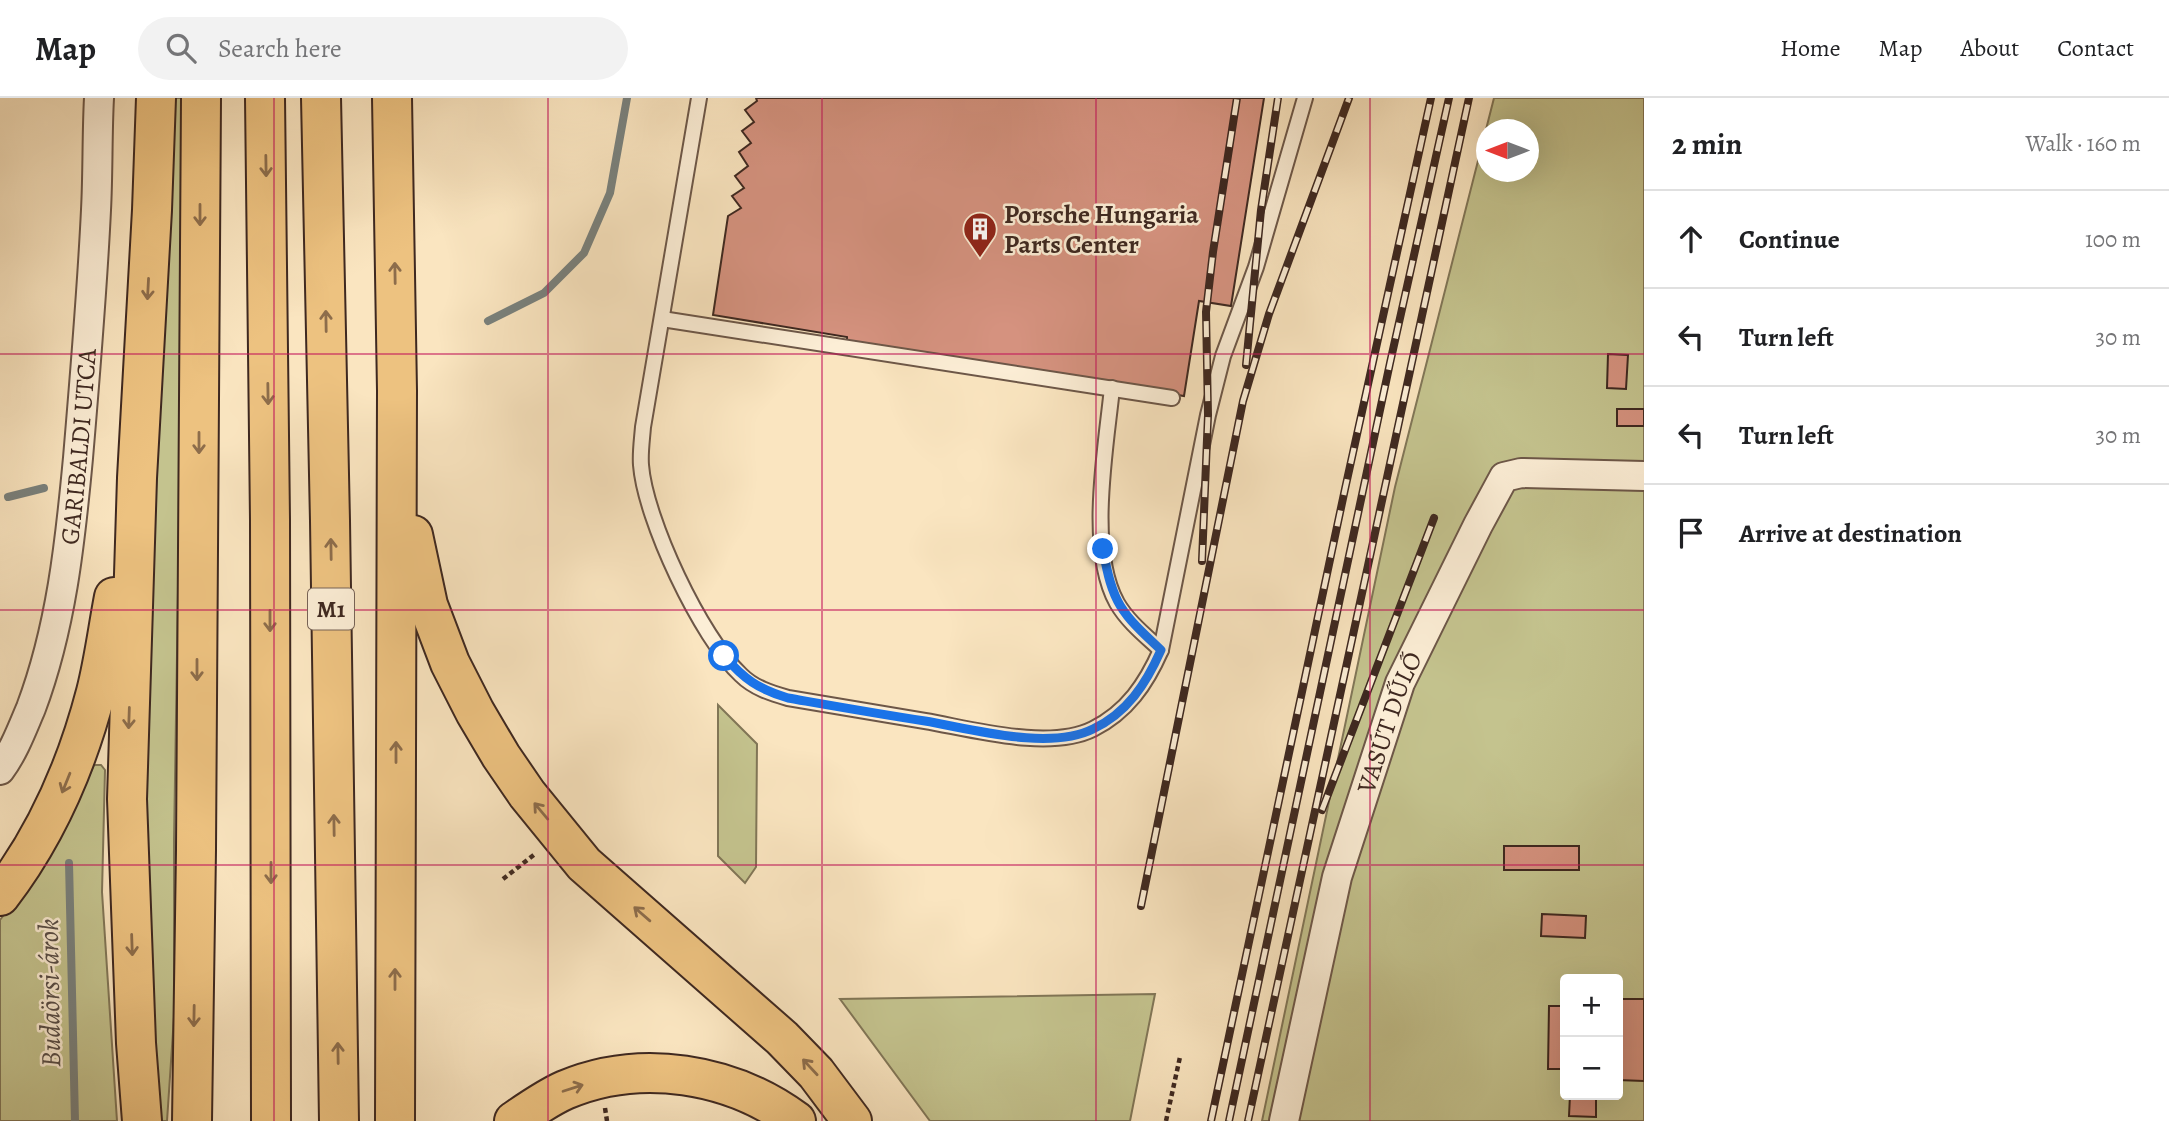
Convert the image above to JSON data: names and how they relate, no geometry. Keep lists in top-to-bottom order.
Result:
{
  "streets": {
    "highway": ["M1"],
    "street": ["GARIBALDI UTCA", "VASÚT DŰLŐ"]
  },
  "water": ["Budaörsi-árok"],
  "places": {
    "building": ["Porsche Hungaria Parts Center"]
  },
  "north": "left",
  "page": {
    "header": "Map",
    "search": "Search here",
    "nav": [
      "Home",
      "Map",
      "About",
      "Contact"
    ],
    "heading": ["2 min", "Walk · 160 m"],
    "list": [
      ["Continue", "100 m"],
      ["Turn left", "30 m"],
      ["Turn left", "30 m"],
      "Arrive at destination"
    ],
    "map_buttons": ["+", "−"]
  }
}
